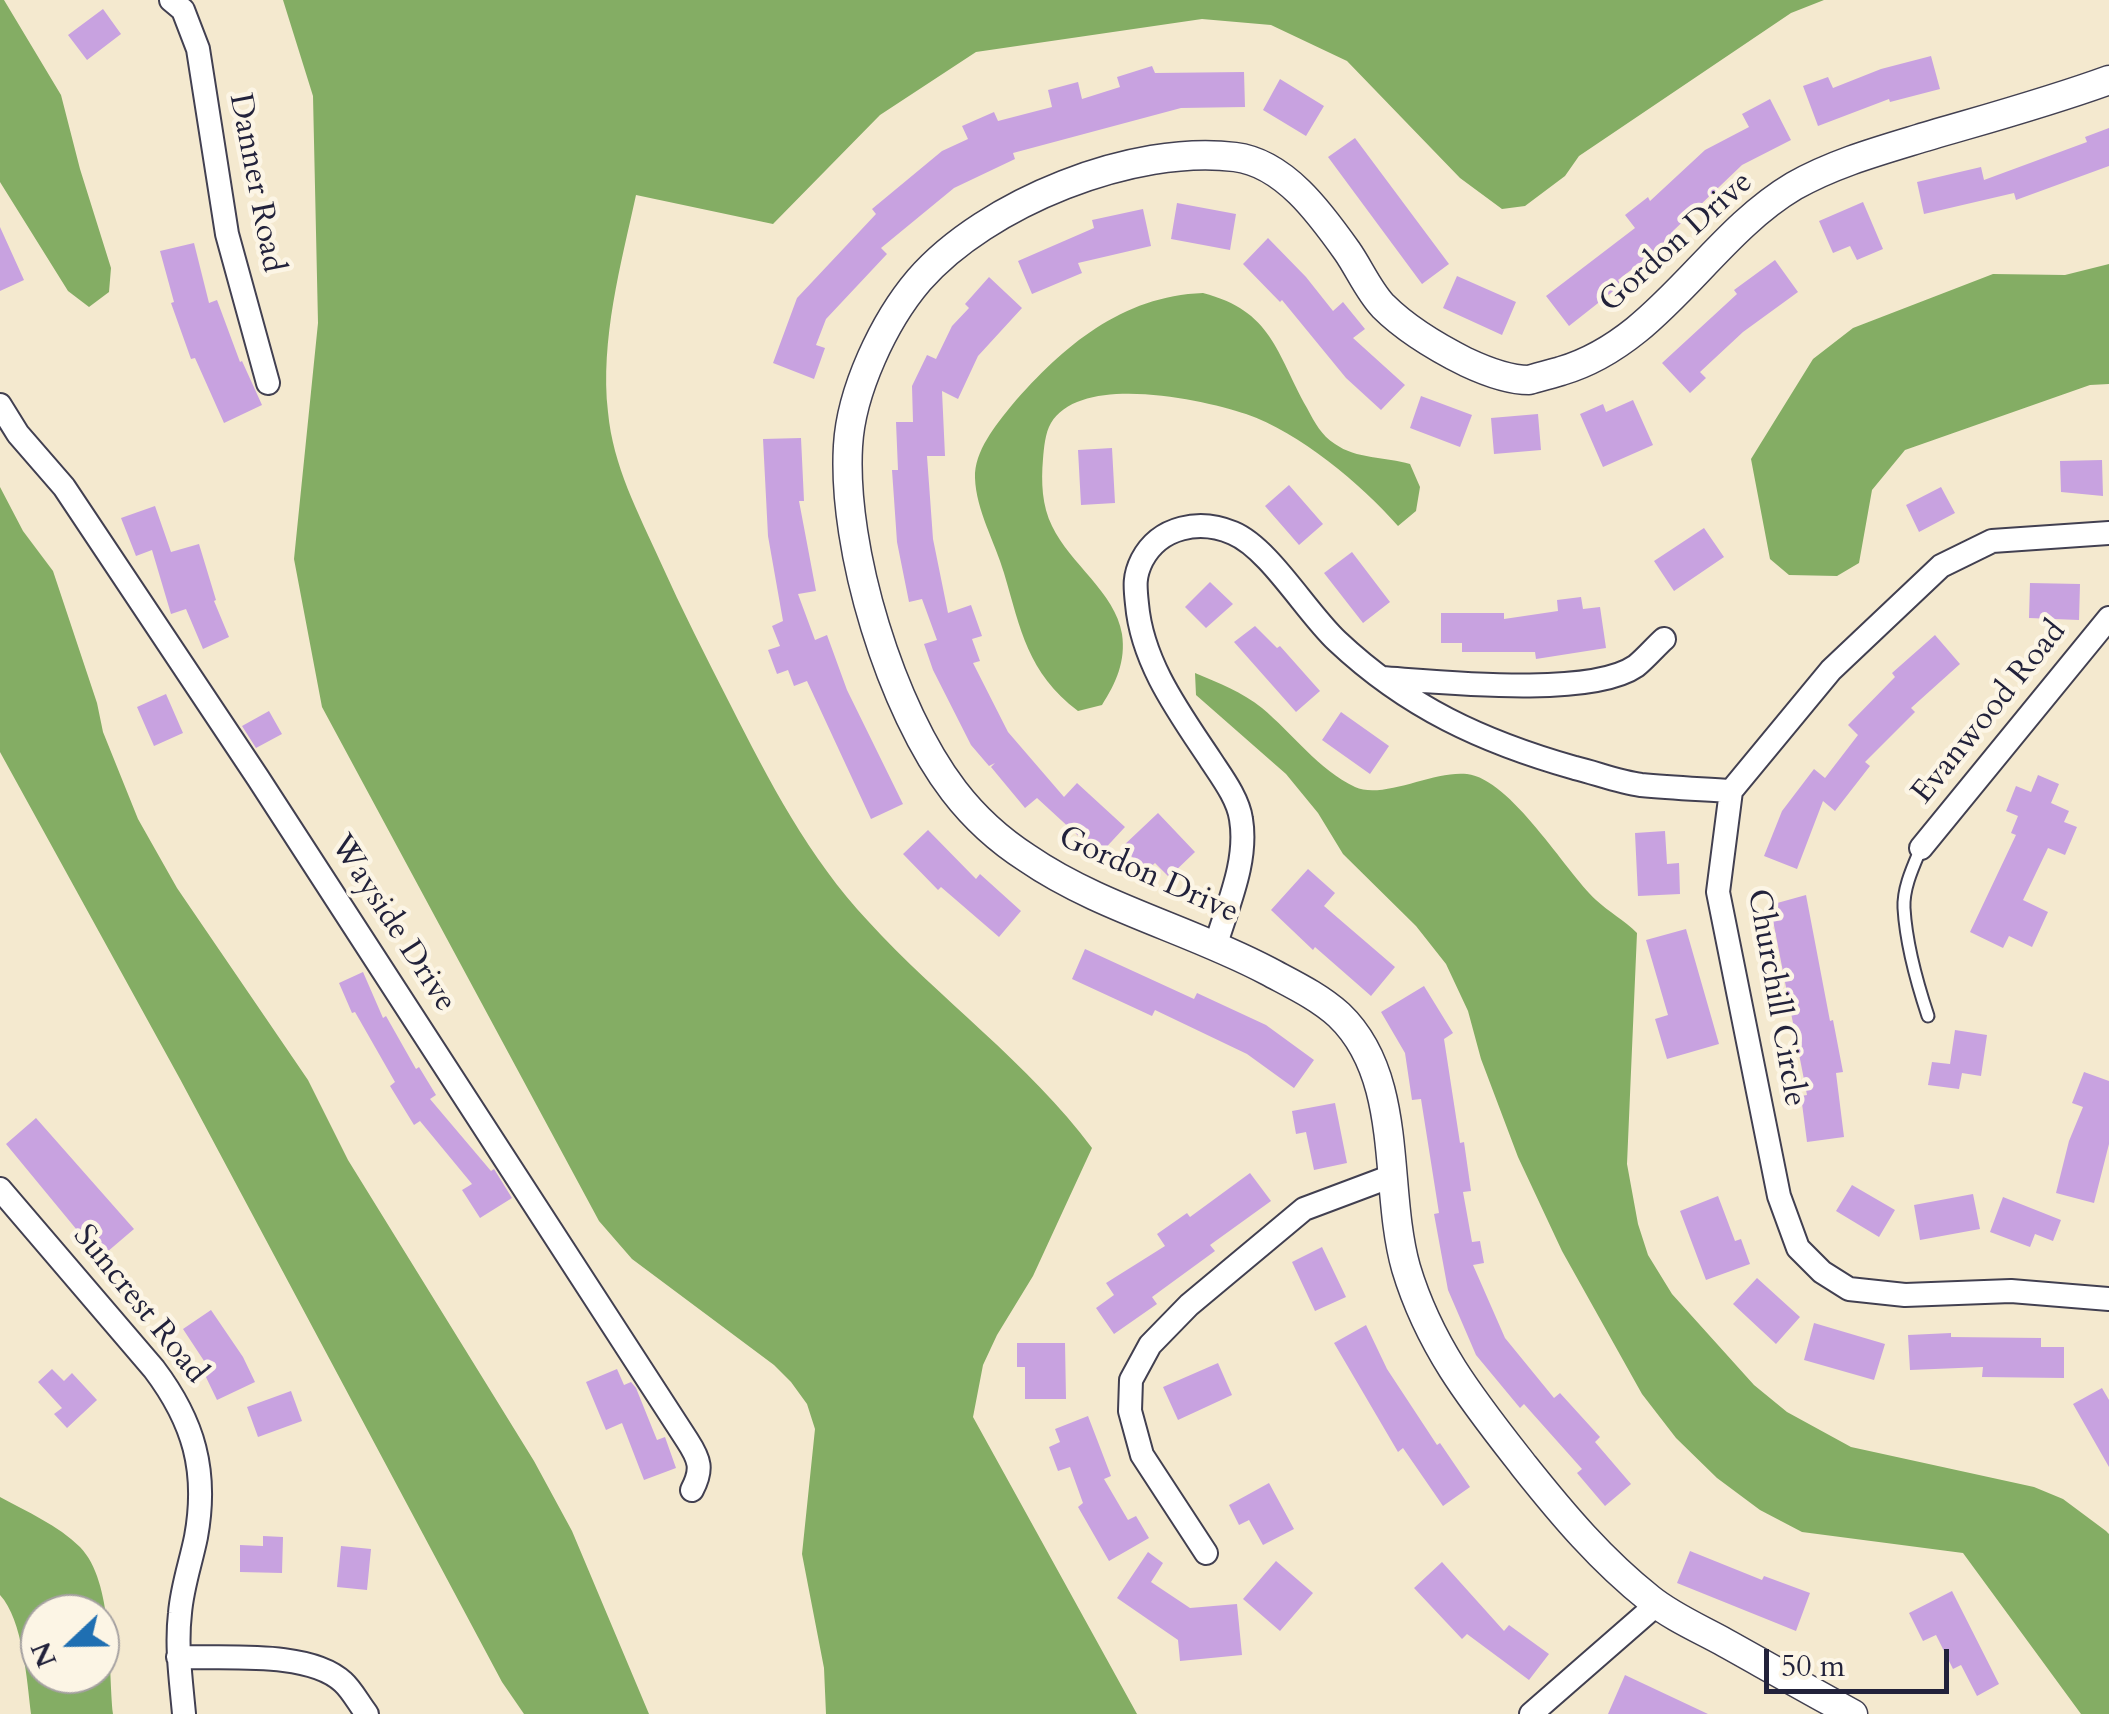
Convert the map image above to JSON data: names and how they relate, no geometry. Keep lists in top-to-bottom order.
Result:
{
  "streets": {
    "street": [
      "Danner Road",
      "Gordon Drive",
      "Evanwood Road",
      "Wayside Drive",
      "Churchill Circle",
      "Suncrest Road"
    ]
  },
  "scale_bar": "50 m",
  "north": "left"
}
